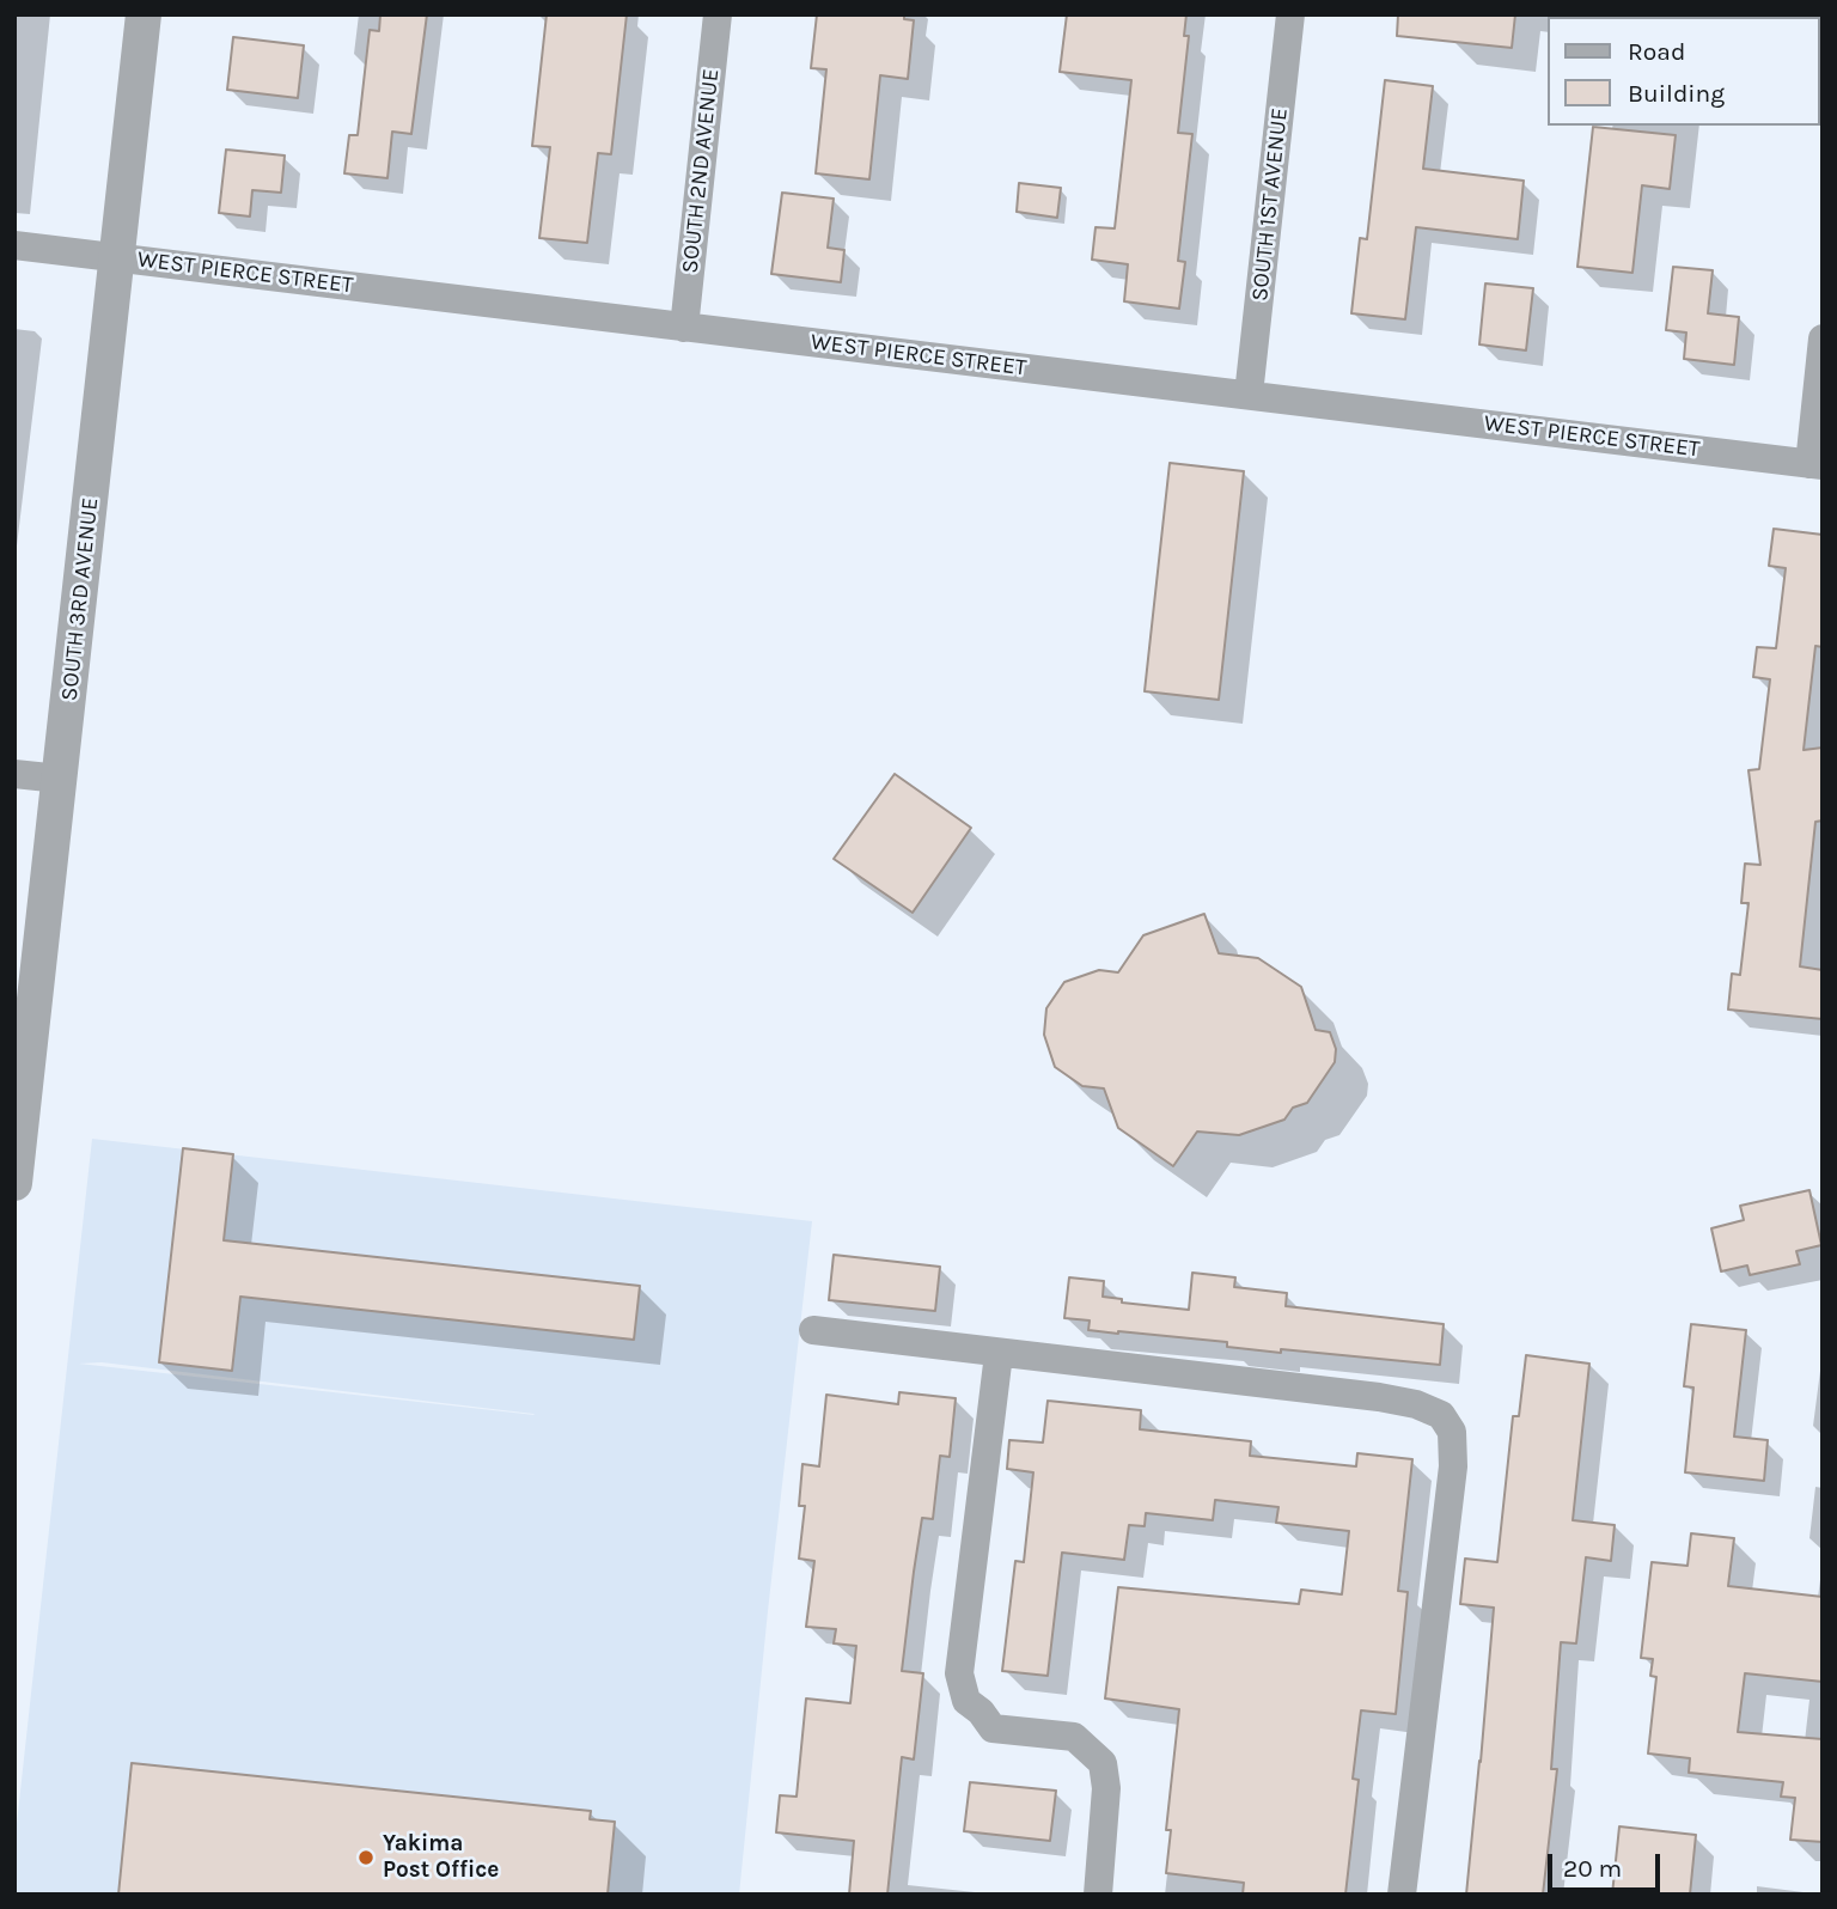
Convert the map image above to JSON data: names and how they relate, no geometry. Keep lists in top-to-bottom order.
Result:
{
  "streets": {
    "street": [
      "SOUTH 2ND AVENUE",
      "SOUTH 1ST AVENUE",
      "WEST PIERCE STREET",
      "SOUTH 3RD AVENUE"
    ]
  },
  "crossings": [
    ["SOUTH 2ND AVENUE", "WEST PIERCE STREET"],
    ["SOUTH 1ST AVENUE", "WEST PIERCE STREET"],
    ["WEST PIERCE STREET", "SOUTH 3RD AVENUE"]
  ],
  "places": ["Yakima Post Office"],
  "legend": ["Road", "Building"],
  "scale_bar": "20 m"
}
